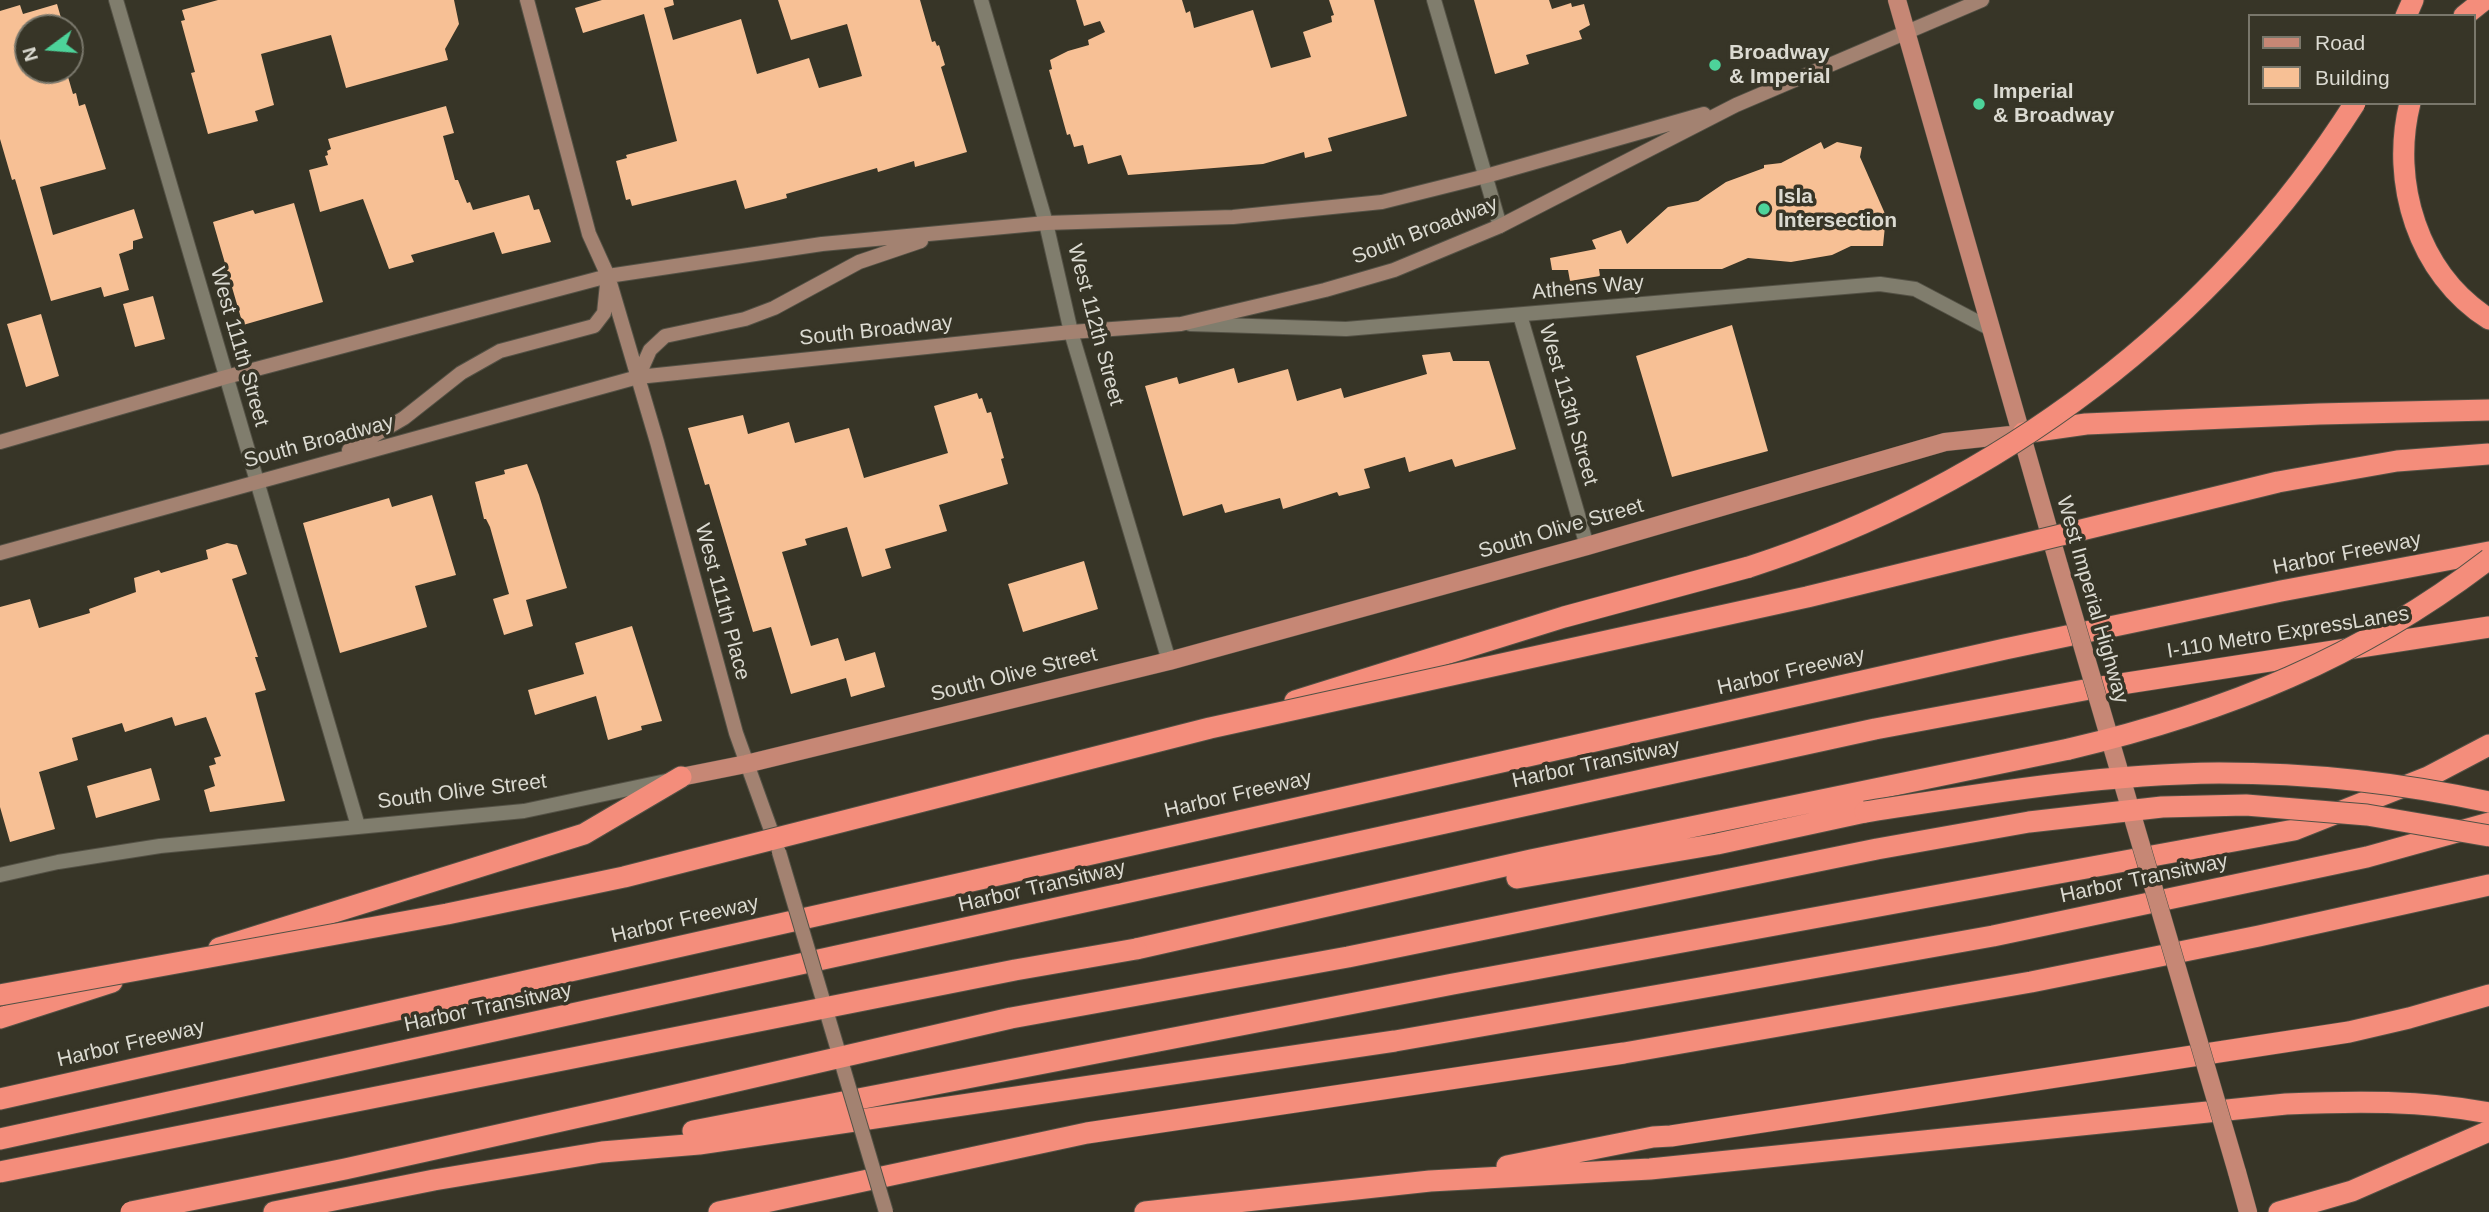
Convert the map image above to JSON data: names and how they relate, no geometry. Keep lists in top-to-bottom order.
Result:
{
  "streets": {
    "highway": ["Harbor Freeway", "I-110 Metro ExpressLanes", "Harbor Transitway"],
    "main road": [
      "South Broadway",
      "South Olive Street",
      "West Imperial Highway",
      "West 111th Place"
    ],
    "street": [
      "Athens Way",
      "West 112th Street",
      "West 111th Street",
      "West 113th Street"
    ]
  },
  "crossings": [
    ["South Broadway", "Athens Way"],
    ["South Broadway", "West 112th Street"],
    ["South Broadway", "West 111th Street"],
    ["South Broadway", "West Imperial Highway"],
    ["South Broadway", "West 111th Place"],
    ["Athens Way", "West 113th Street"],
    ["Athens Way", "West Imperial Highway"],
    ["West 112th Street", "South Olive Street"],
    ["West 111th Street", "South Olive Street"],
    ["West 113th Street", "South Olive Street"],
    ["South Olive Street", "West Imperial Highway"],
    ["South Olive Street", "West 111th Place"],
    ["I-110 Metro ExpressLanes", "Harbor Transitway"]
  ],
  "places": ["Broadway & Imperial", "Imperial & Broadway", "Isla Intersection"],
  "legend": ["Road", "Building"],
  "north": "left"
}
